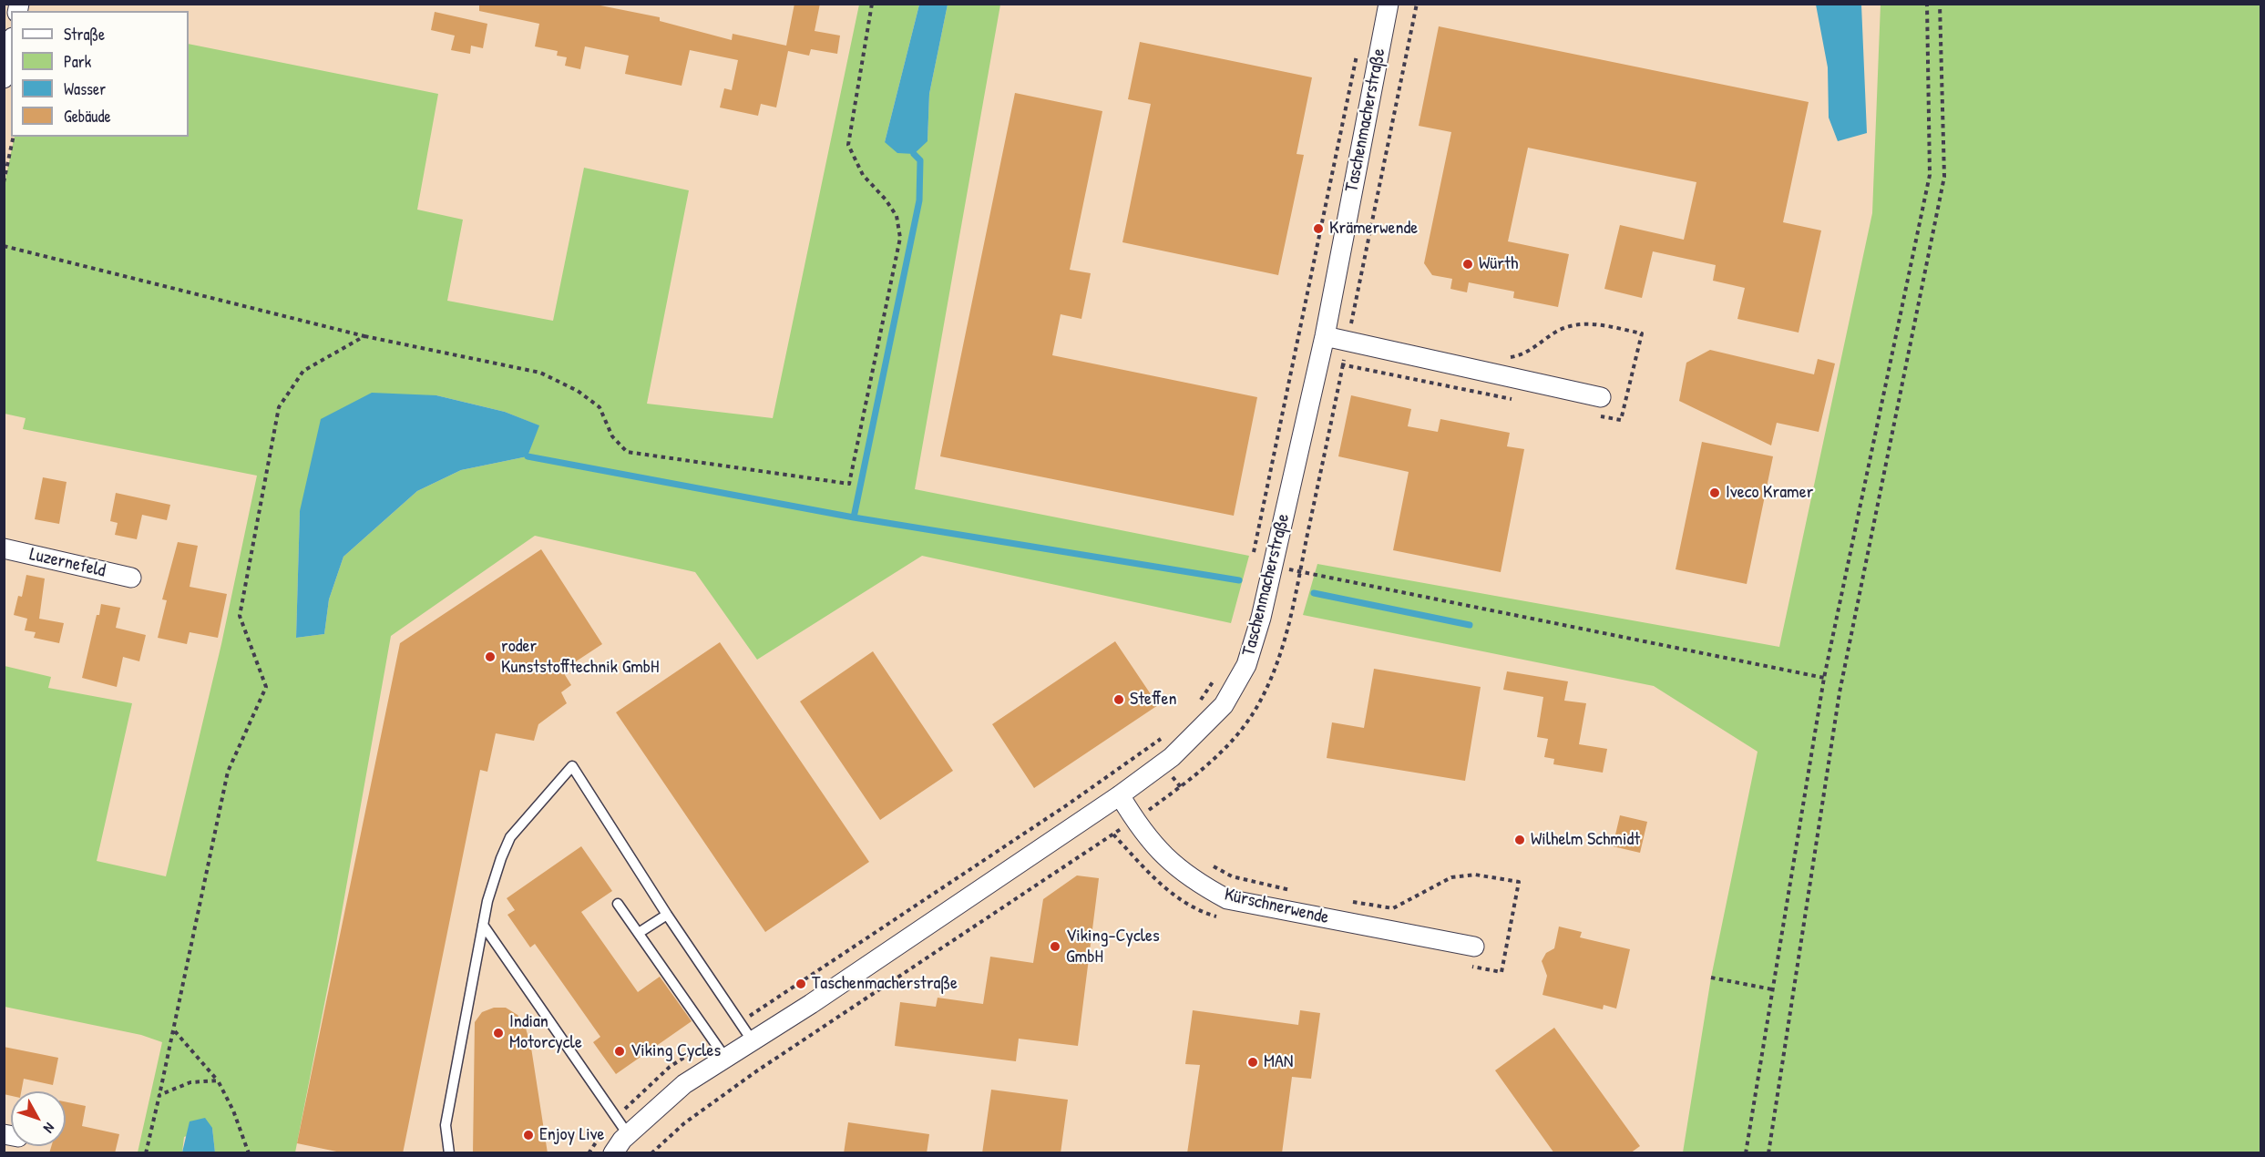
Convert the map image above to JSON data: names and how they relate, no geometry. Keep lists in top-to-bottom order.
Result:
{
  "streets": {
    "street": ["Taschenmacherstraße", "Luzernefeld", "Kürschnerwende"]
  },
  "crossings": [
    ["Taschenmacherstraße", "Kürschnerwende"]
  ],
  "places": [
    "Krämerwende",
    "Würth",
    "Iveco Kramer",
    "roder Kunststofftechnik GmbH",
    "Steffen",
    "Wilhelm Schmidt",
    "Viking-Cycles GmbH",
    "Taschenmacherstraße",
    "Indian Motorcycle",
    "Viking Cycles",
    "MAN",
    "Enjoy Live"
  ],
  "legend": [
    "Straße",
    "Park",
    "Wasser",
    "Gebäude"
  ],
  "north": "bottom right"
}
